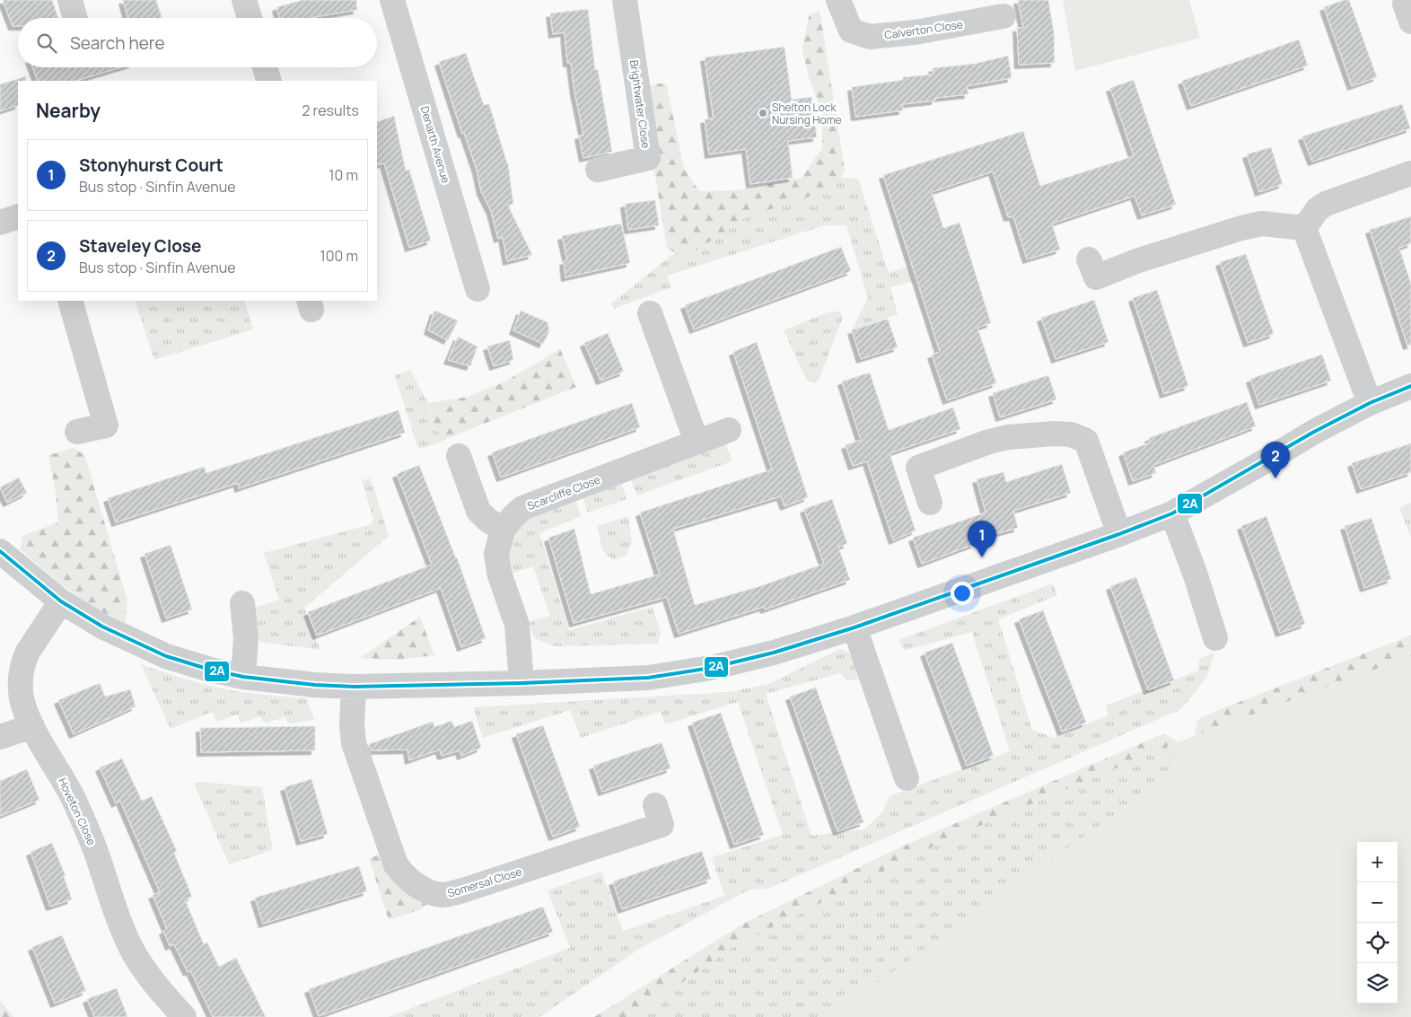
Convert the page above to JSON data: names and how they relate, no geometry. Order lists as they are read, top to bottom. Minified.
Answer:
{"streets":{"street":["Calverton Close","Brightwater Close","Denarth Avenue","Scarcliffe Close","Hoveton Close","Somersal Close"]},"places":["Shelton Lock Nursing Home"],"lines":["transit line 2A"],"page":{"search":"Search here","heading":["Nearby","2 results"],"list":[{"mark":"1","name":"Stonyhurst Court","note":"Bus stop · Sinfin Avenue","value":"10 m"},{"mark":"2","name":"Staveley Close","note":"Bus stop · Sinfin Avenue","value":"100 m"}],"pins":["2","1"],"map_buttons":["+","−"]}}
